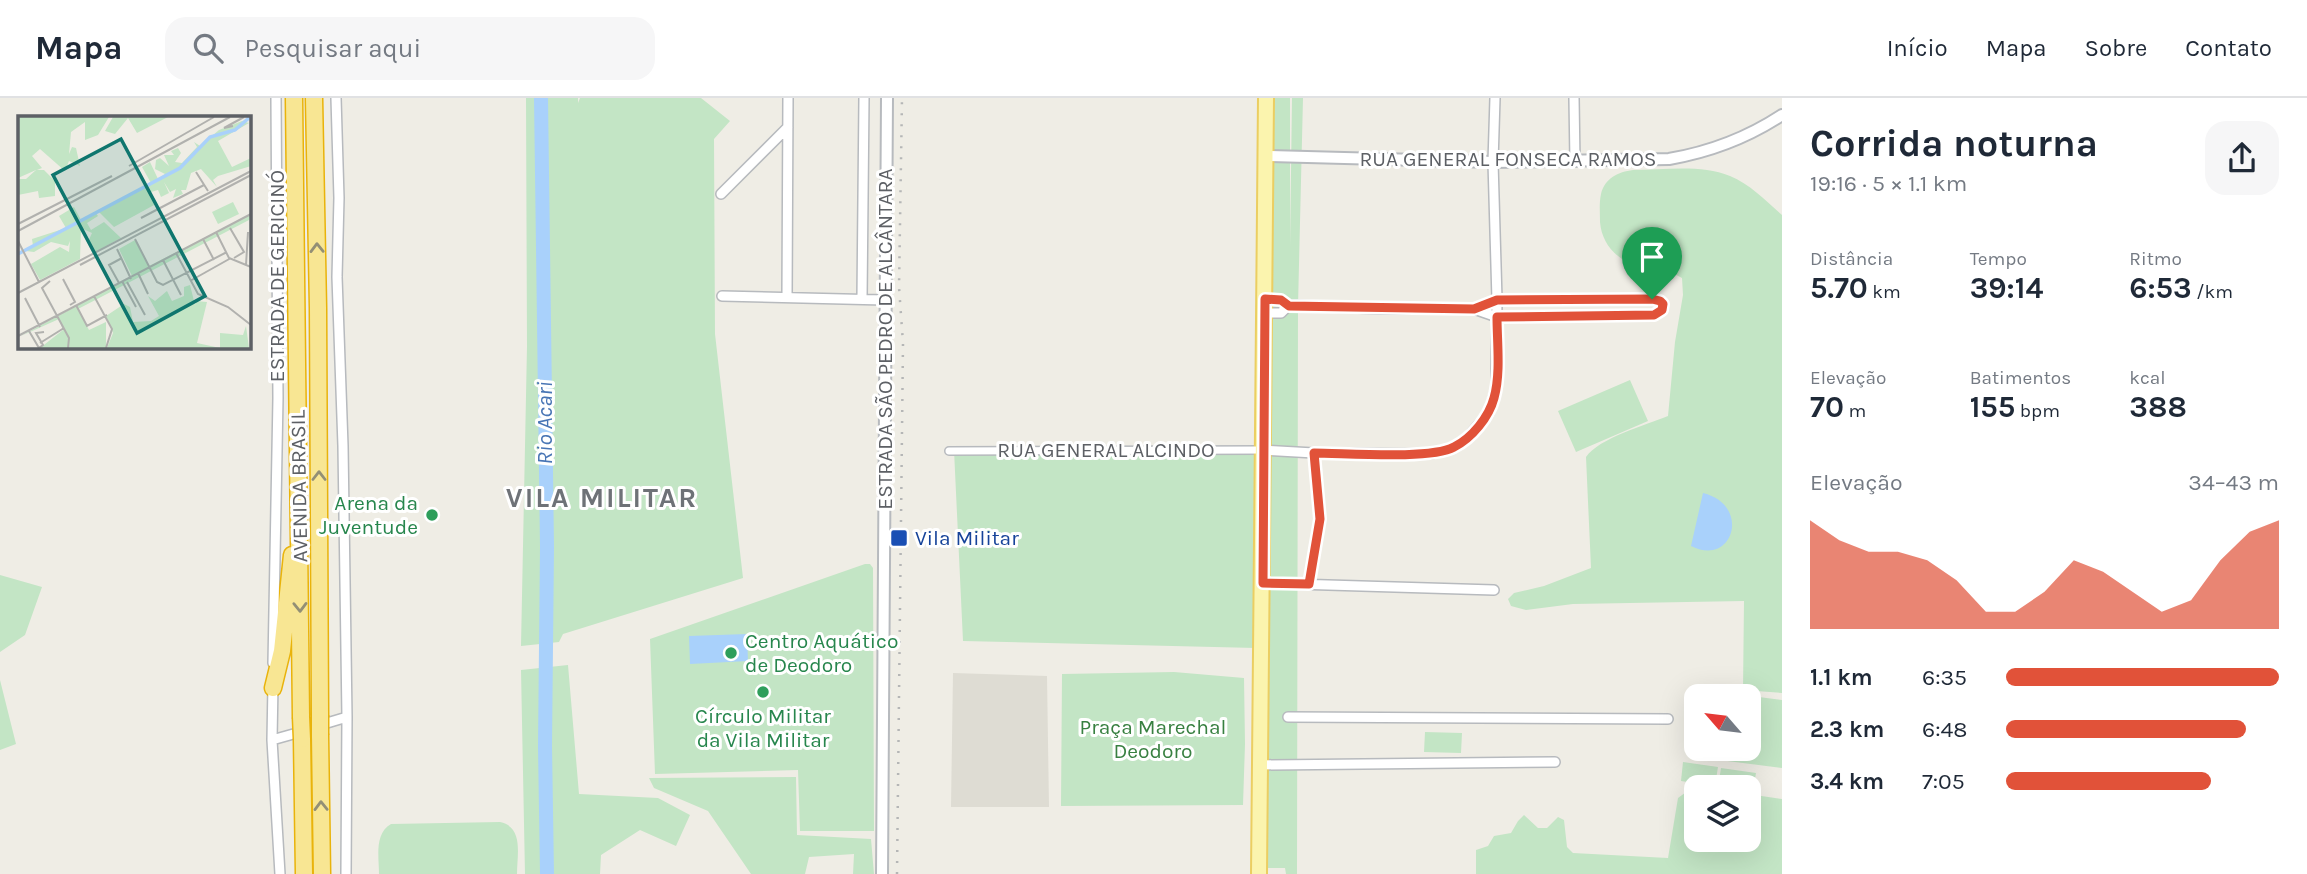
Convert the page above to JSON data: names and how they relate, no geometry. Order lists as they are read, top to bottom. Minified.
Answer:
{"streets":{"highway":["AVENIDA BRASIL"],"street":["RUA GENERAL FONSECA RAMOS","ESTRADA DE GERICINÓ","ESTRADA SÃO PEDRO DE ALCÂNTARA","RUA GENERAL ALCINDO"]},"districts":["VILA MILITAR"],"water":["Rio Acari"],"parks":["Praça Marechal Deodoro"],"places":{"other":["Arena da Juventude","Centro Aquático de Deodoro","Círculo Militar da Vila Militar"],"transit":["Vila Militar"]},"north":"top left","page":{"header":"Mapa","search":"Pesquisar aqui","nav":["Início","Mapa","Sobre","Contato"],"heading":["Corrida noturna","19:16 · 5 × 1.1 km"],"stats":[["Distância","5.70 km"],["Tempo","39:14"],["Ritmo","6:53 /km"],["Elevação","70 m"],["Batimentos","155 bpm"],["kcal","388"]],"chart":["Elevação","34–43 m"],"list":[{"name":"1.1 km","note":"6:35"},{"name":"2.3 km","note":"6:48"},{"name":"3.4 km","note":"7:05"}]}}
